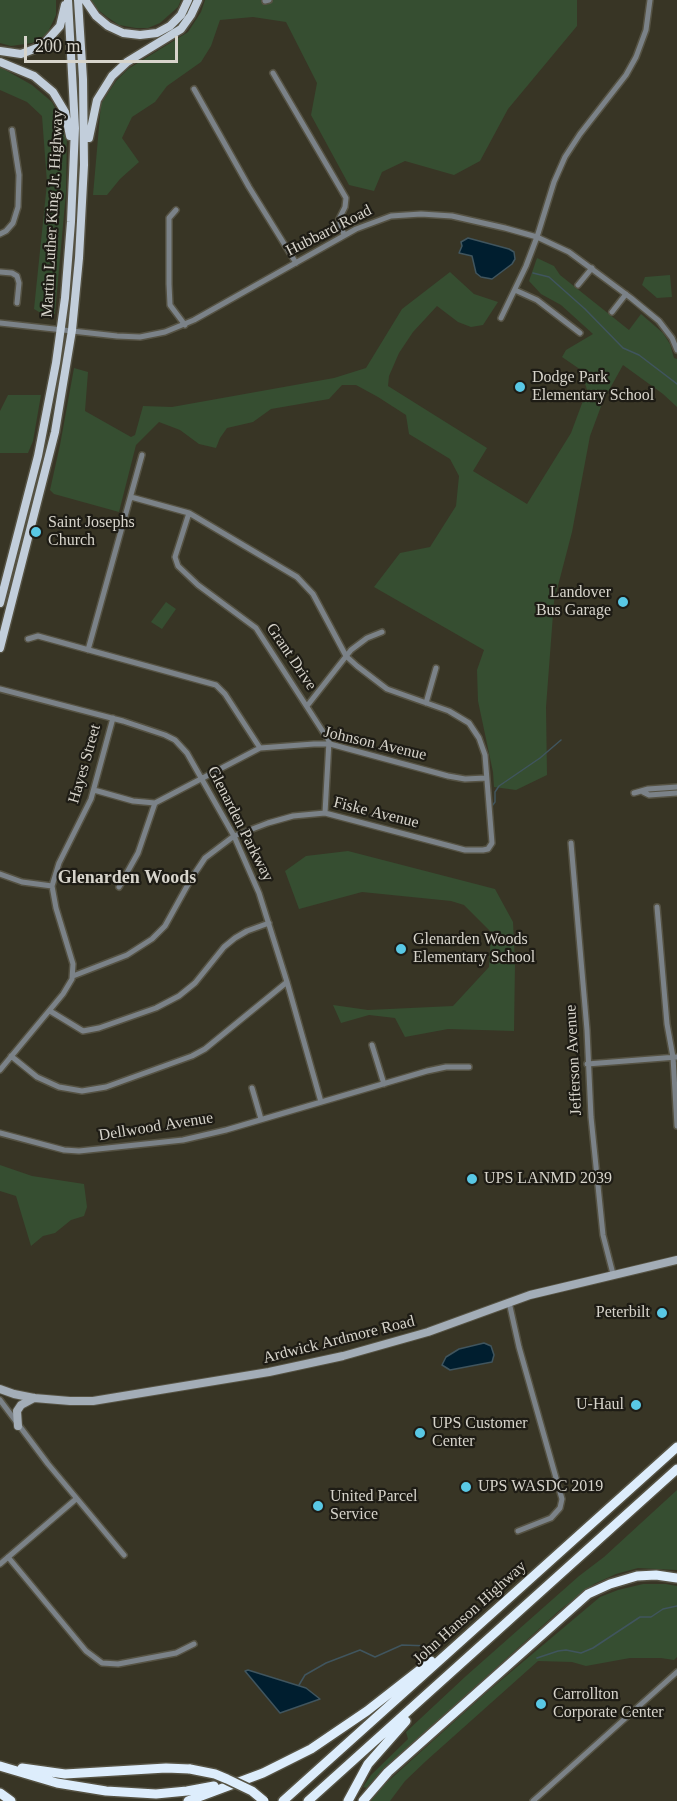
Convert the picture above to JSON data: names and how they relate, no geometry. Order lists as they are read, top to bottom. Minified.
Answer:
{"streets":{"highway":["John Hanson Highway"],"main road":["Martin Luther King Jr. Highway","Ardwick Ardmore Road"],"street":["Hubbard Road","Grant Drive","Johnson Avenue","Hayes Street","Fiske Avenue","Glenarden Parkway","Jefferson Avenue","Dellwood Avenue"]},"crossings":[["Martin Luther King Jr. Highway","Hubbard Road"],["Grant Drive","Johnson Avenue"],["Johnson Avenue","Fiske Avenue"],["Johnson Avenue","Glenarden Parkway"],["Hayes Street","Glenarden Parkway"],["Fiske Avenue","Glenarden Parkway"],["Glenarden Parkway","Dellwood Avenue"],["Jefferson Avenue","Ardwick Ardmore Road"]],"districts":["Glenarden Woods"],"places":["Dodge Park Elementary School","Saint Josephs Church","Landover Bus Garage","Glenarden Woods Elementary School","UPS LANMD 2039","Peterbilt","U-Haul","UPS Customer Center","UPS WASDC 2019","United Parcel Service","Carrollton Corporate Center"],"scale_bar":"200 m"}
